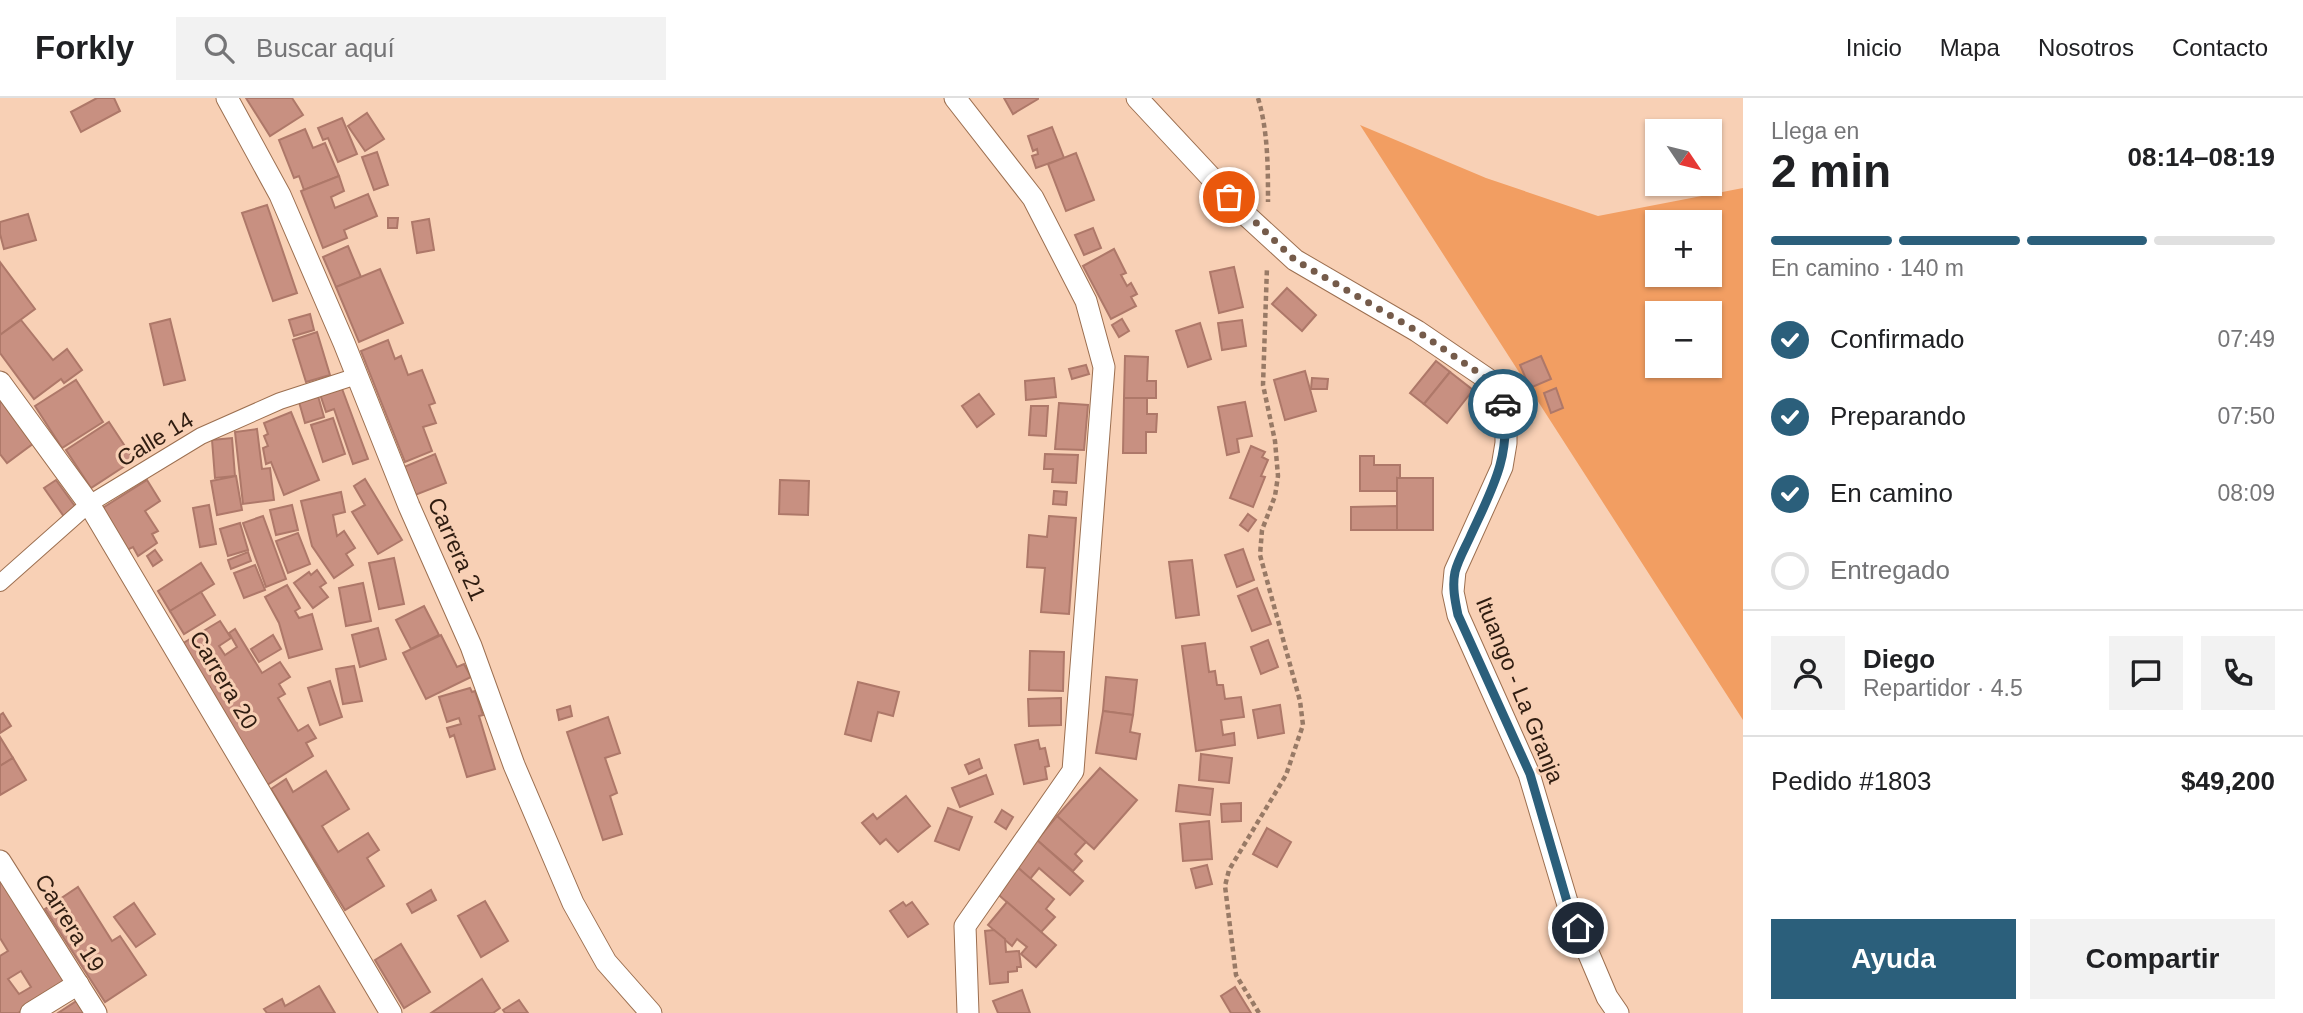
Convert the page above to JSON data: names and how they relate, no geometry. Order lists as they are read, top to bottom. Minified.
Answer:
{"streets":{"street":["Calle 14","Carrera 21","Carrera 20","Ituango - La Granja","Carrera 19"]},"crossings":[["Calle 14","Carrera 21"],["Calle 14","Carrera 20"]],"north":"bottom right","page":{"header":"Forkly","search":"Buscar aquí","nav":["Inicio","Mapa","Nosotros","Contacto"],"heading":["2 min","Llega en","08:14–08:19"],"panel":["Diego","Repartidor · 4.5","Pedido #1803","$49,200"],"map_buttons":["+","−"],"bar":"En camino · 140 m","list":[["Confirmado","07:49"],["Preparando","07:50"],["En camino","08:09"],"Entregado"],"buttons":["Ayuda","Compartir"]}}
